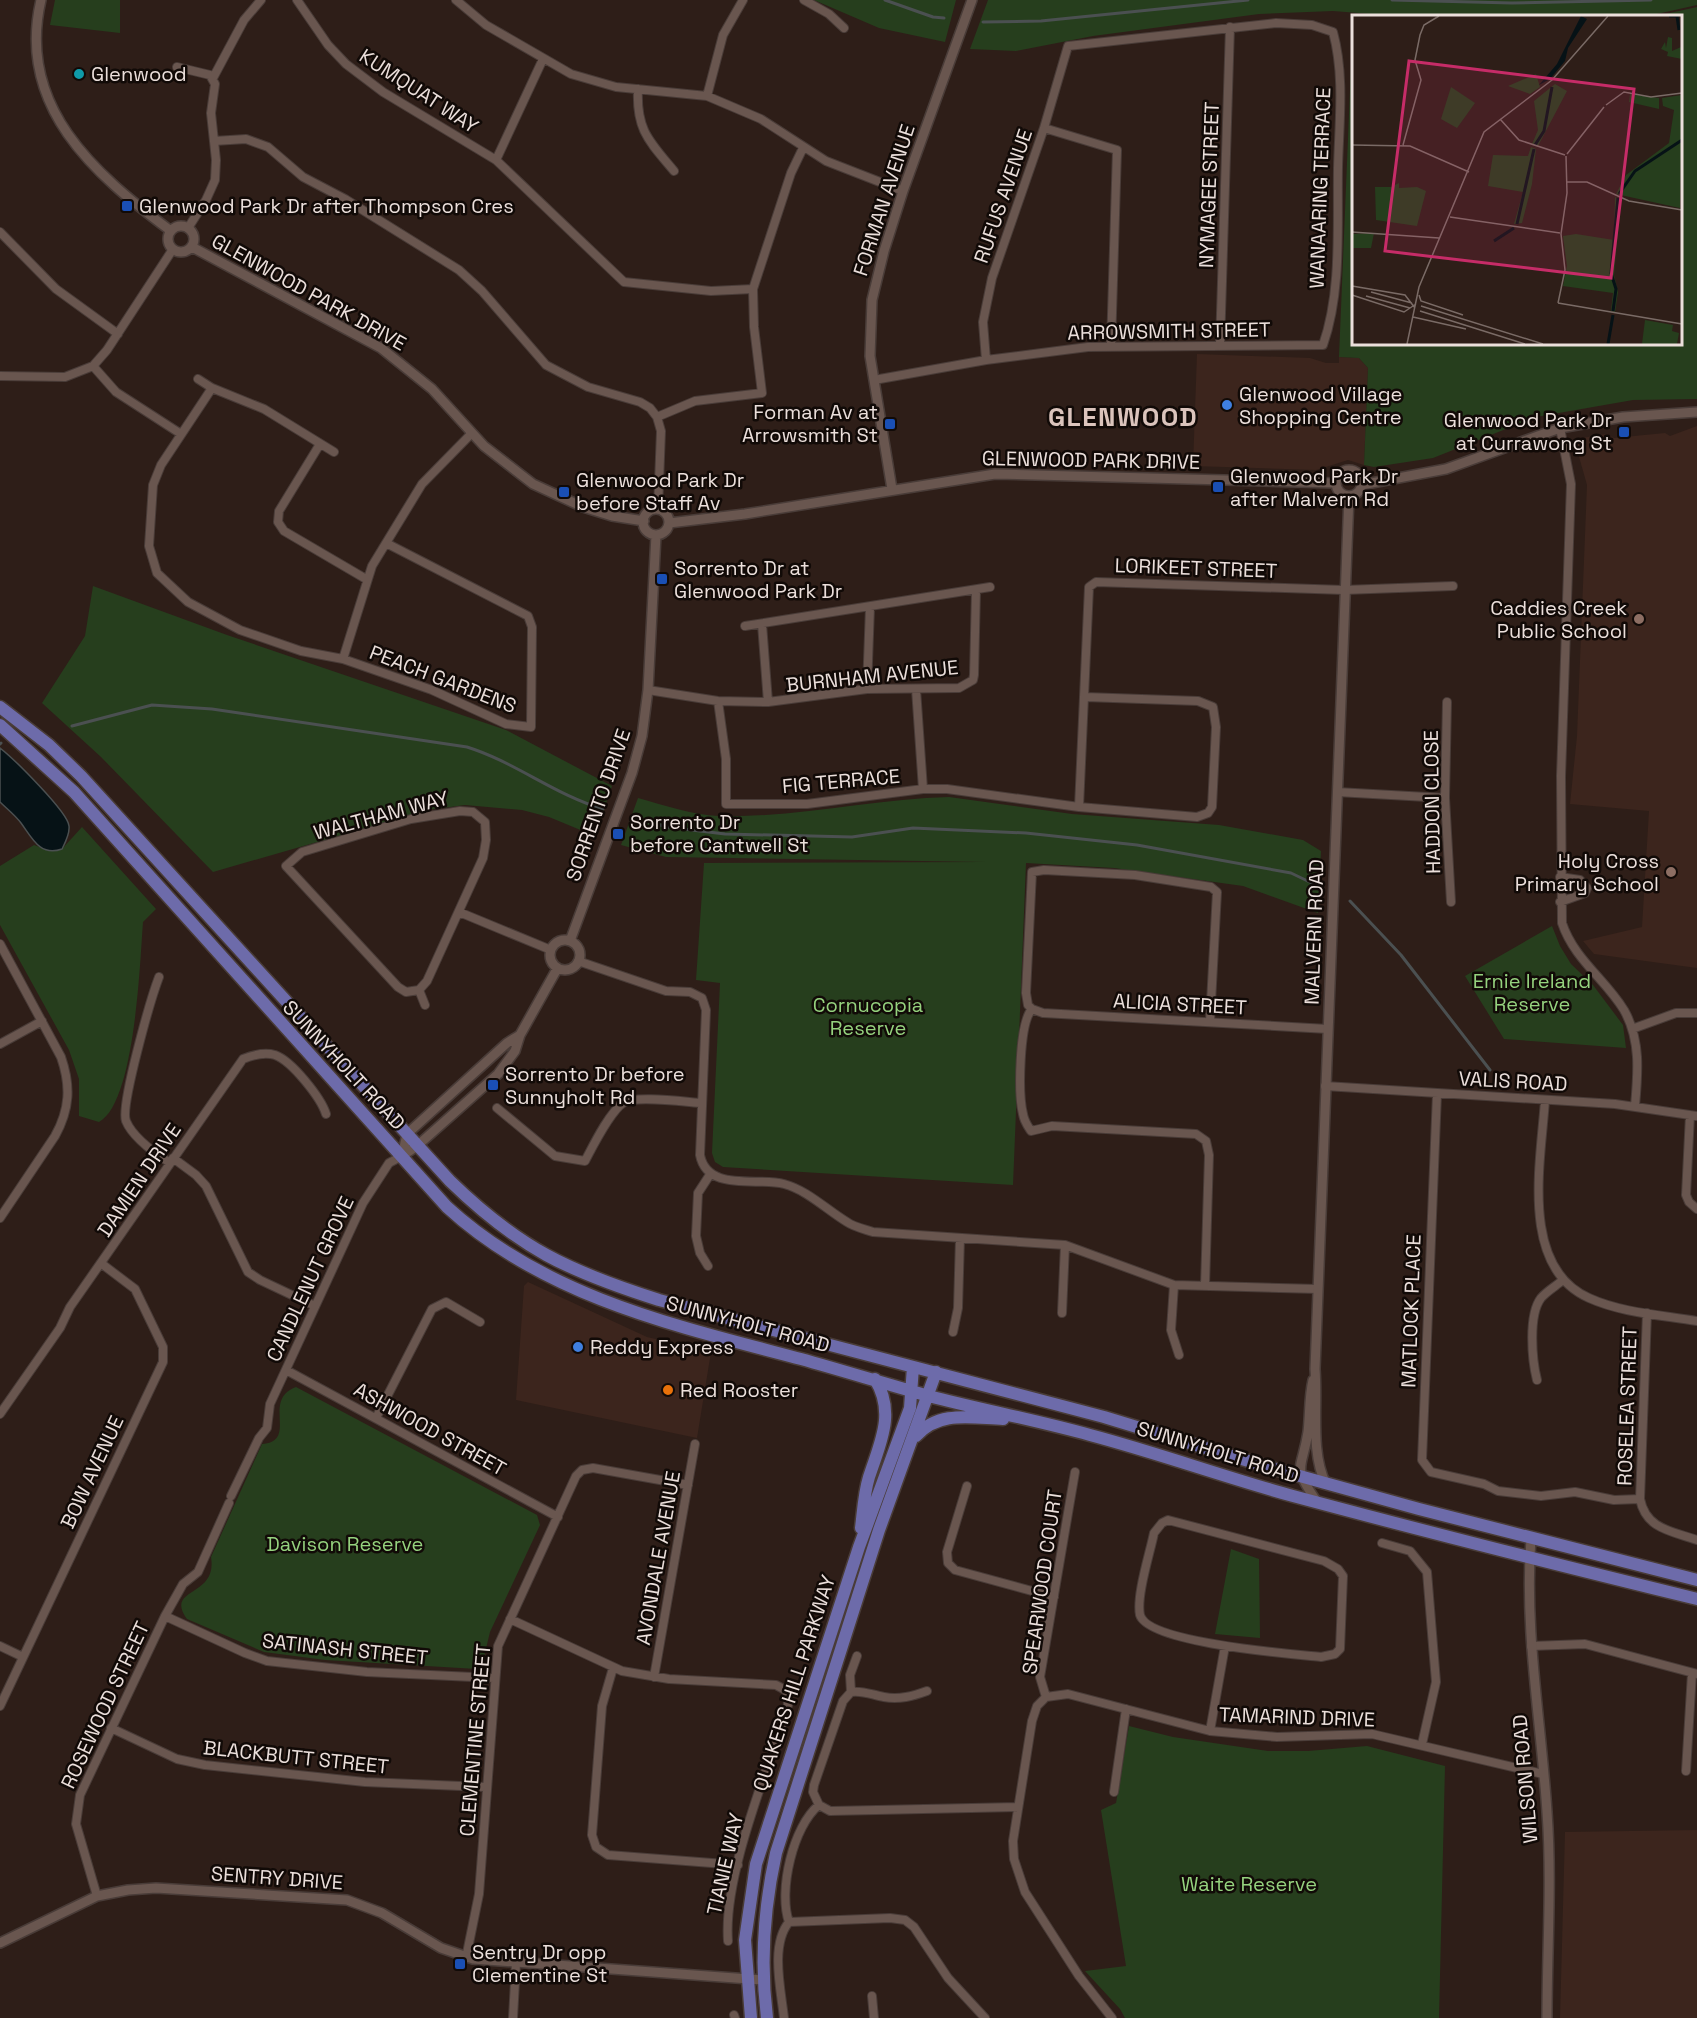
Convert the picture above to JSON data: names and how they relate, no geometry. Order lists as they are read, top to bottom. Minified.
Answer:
{"streets":{"main road":["SUNNYHOLT ROAD","QUAKERS HILL PARKWAY"],"street":["KUMQUAT WAY","NYMAGEE STREET","WANAARING TERRACE","RUFUS AVENUE","FORMAN AVENUE","GLENWOOD PARK DRIVE","ARROWSMITH STREET","LORIKEET STREET","BURNHAM AVENUE","PEACH GARDENS","FIG TERRACE","HADDON CLOSE","SORRENTO DRIVE","WALTHAM WAY","MALVERN ROAD","ALICIA STREET","VALIS ROAD","DAMIEN DRIVE","CANDLENUT GROVE","MATLOCK PLACE","ROSELEA STREET","ASHWOOD STREET","BOW AVENUE","AVONDALE AVENUE","SPEARWOOD COURT","SATINASH STREET","ROSEWOOD STREET","TAMARIND DRIVE","CLEMENTINE STREET","BLACKBUTT STREET","WILSON ROAD","TIANIE WAY","SENTRY DRIVE"]},"crossings":[["NYMAGEE STREET","WANAARING TERRACE"],["NYMAGEE STREET","RUFUS AVENUE"],["NYMAGEE STREET","ARROWSMITH STREET"],["WANAARING TERRACE","RUFUS AVENUE"],["WANAARING TERRACE","ARROWSMITH STREET"],["RUFUS AVENUE","ARROWSMITH STREET"],["FORMAN AVENUE","GLENWOOD PARK DRIVE"],["FORMAN AVENUE","ARROWSMITH STREET"],["GLENWOOD PARK DRIVE","SORRENTO DRIVE"],["GLENWOOD PARK DRIVE","MALVERN ROAD"],["LORIKEET STREET","FIG TERRACE"],["LORIKEET STREET","MALVERN ROAD"],["BURNHAM AVENUE","FIG TERRACE"],["BURNHAM AVENUE","SORRENTO DRIVE"],["MALVERN ROAD","ALICIA STREET"],["MALVERN ROAD","SUNNYHOLT ROAD"],["MALVERN ROAD","VALIS ROAD"],["SUNNYHOLT ROAD","CANDLENUT GROVE"],["SUNNYHOLT ROAD","QUAKERS HILL PARKWAY"],["SUNNYHOLT ROAD","WILSON ROAD"],["VALIS ROAD","MATLOCK PLACE"],["DAMIEN DRIVE","BOW AVENUE"],["CANDLENUT GROVE","ASHWOOD STREET"],["CANDLENUT GROVE","ROSEWOOD STREET"],["MATLOCK PLACE","ROSELEA STREET"],["ASHWOOD STREET","CLEMENTINE STREET"],["AVONDALE AVENUE","CLEMENTINE STREET"],["AVONDALE AVENUE","TIANIE WAY"],["SPEARWOOD COURT","TAMARIND DRIVE"],["SATINASH STREET","ROSEWOOD STREET"],["SATINASH STREET","CLEMENTINE STREET"],["QUAKERS HILL PARKWAY","SENTRY DRIVE"],["ROSEWOOD STREET","BLACKBUTT STREET"],["ROSEWOOD STREET","SENTRY DRIVE"],["TAMARIND DRIVE","WILSON ROAD"],["CLEMENTINE STREET","BLACKBUTT STREET"],["CLEMENTINE STREET","SENTRY DRIVE"]],"districts":["GLENWOOD"],"parks":["Ernie Ireland Reserve","Cornucopia Reserve","Davison Reserve","Waite Reserve"],"places":{"other":["Glenwood","Glenwood Village Shopping Centre","Caddies Creek Public School","Holy Cross Primary School","Reddy Express","Red Rooster"],"transit":["Glenwood Park Dr after Thompson Cres","Forman Av at Arrowsmith St","Glenwood Park Dr at Currawong St","Glenwood Park Dr after Malvern Rd","Glenwood Park Dr before Staff Av","Sorrento Dr at Glenwood Park Dr","Sorrento Dr before Cantwell St","Sorrento Dr before Sunnyholt Rd","Sentry Dr opp Clementine St"]}}
